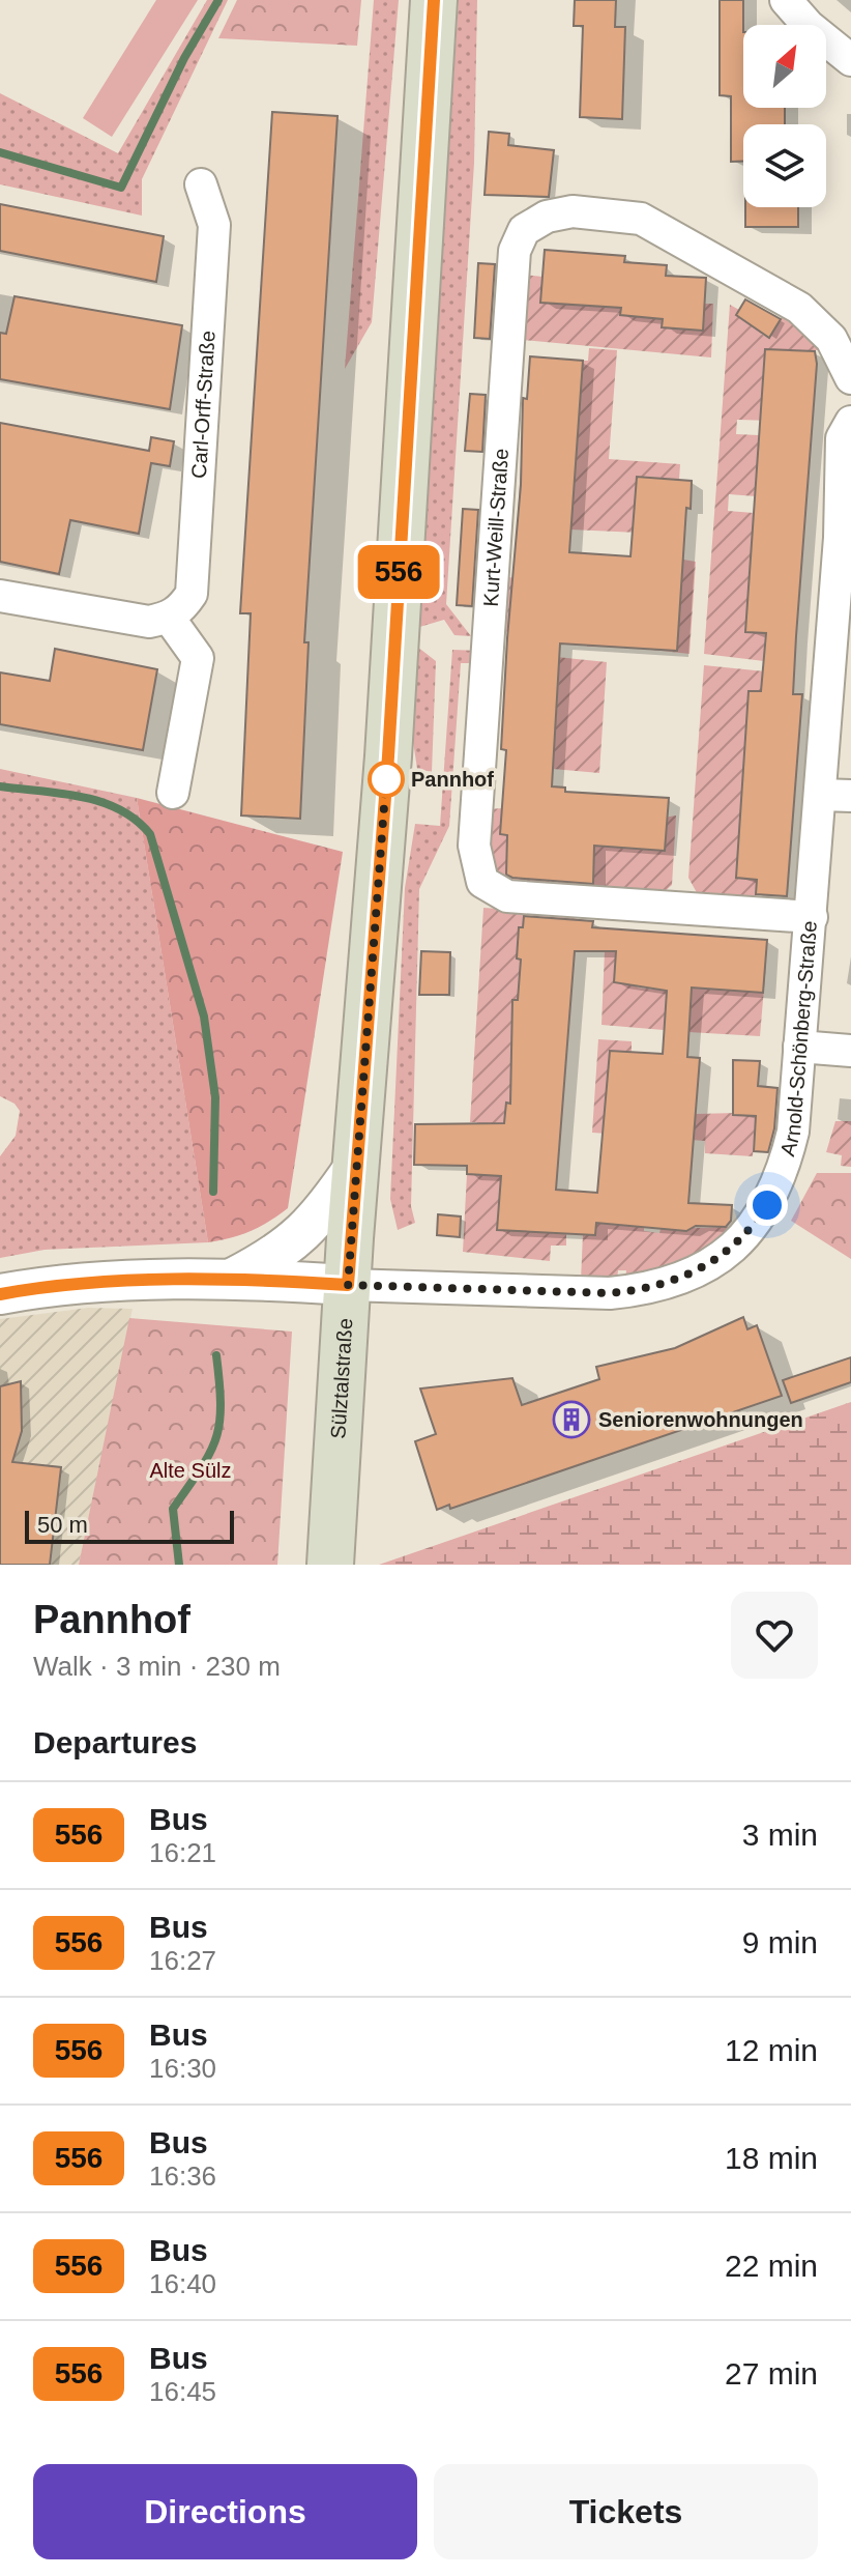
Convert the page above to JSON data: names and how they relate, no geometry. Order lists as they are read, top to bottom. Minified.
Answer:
{"streets":{"main road":["Sülztalstraße"],"street":["Carl-Orff-Straße","Kurt-Weill-Straße","Arnold-Schönberg-Straße"]},"crossings":[["Kurt-Weill-Straße","Arnold-Schönberg-Straße"],["Arnold-Schönberg-Straße","Sülztalstraße"]],"parks":["Alte Sülz"],"places":{"other":["Pannhof"],"building":["Seniorenwohnungen"]},"lines":["bus line 556"],"scale_bar":"50 m","north":"top right","page":{"on_map":"556","scale":"50 m","heading":[["Pannhof","Walk · 3 min · 230 m"],"Departures"],"list":[{"mark":"556","name":"Bus","note":"16:21","value":"3 min"},{"mark":"556","name":"Bus","note":"16:27","value":"9 min"},{"mark":"556","name":"Bus","note":"16:30","value":"12 min"},{"mark":"556","name":"Bus","note":"16:36","value":"18 min"},{"mark":"556","name":"Bus","note":"16:40","value":"22 min"},{"mark":"556","name":"Bus","note":"16:45","value":"27 min"}],"buttons":["Directions","Tickets"]}}
